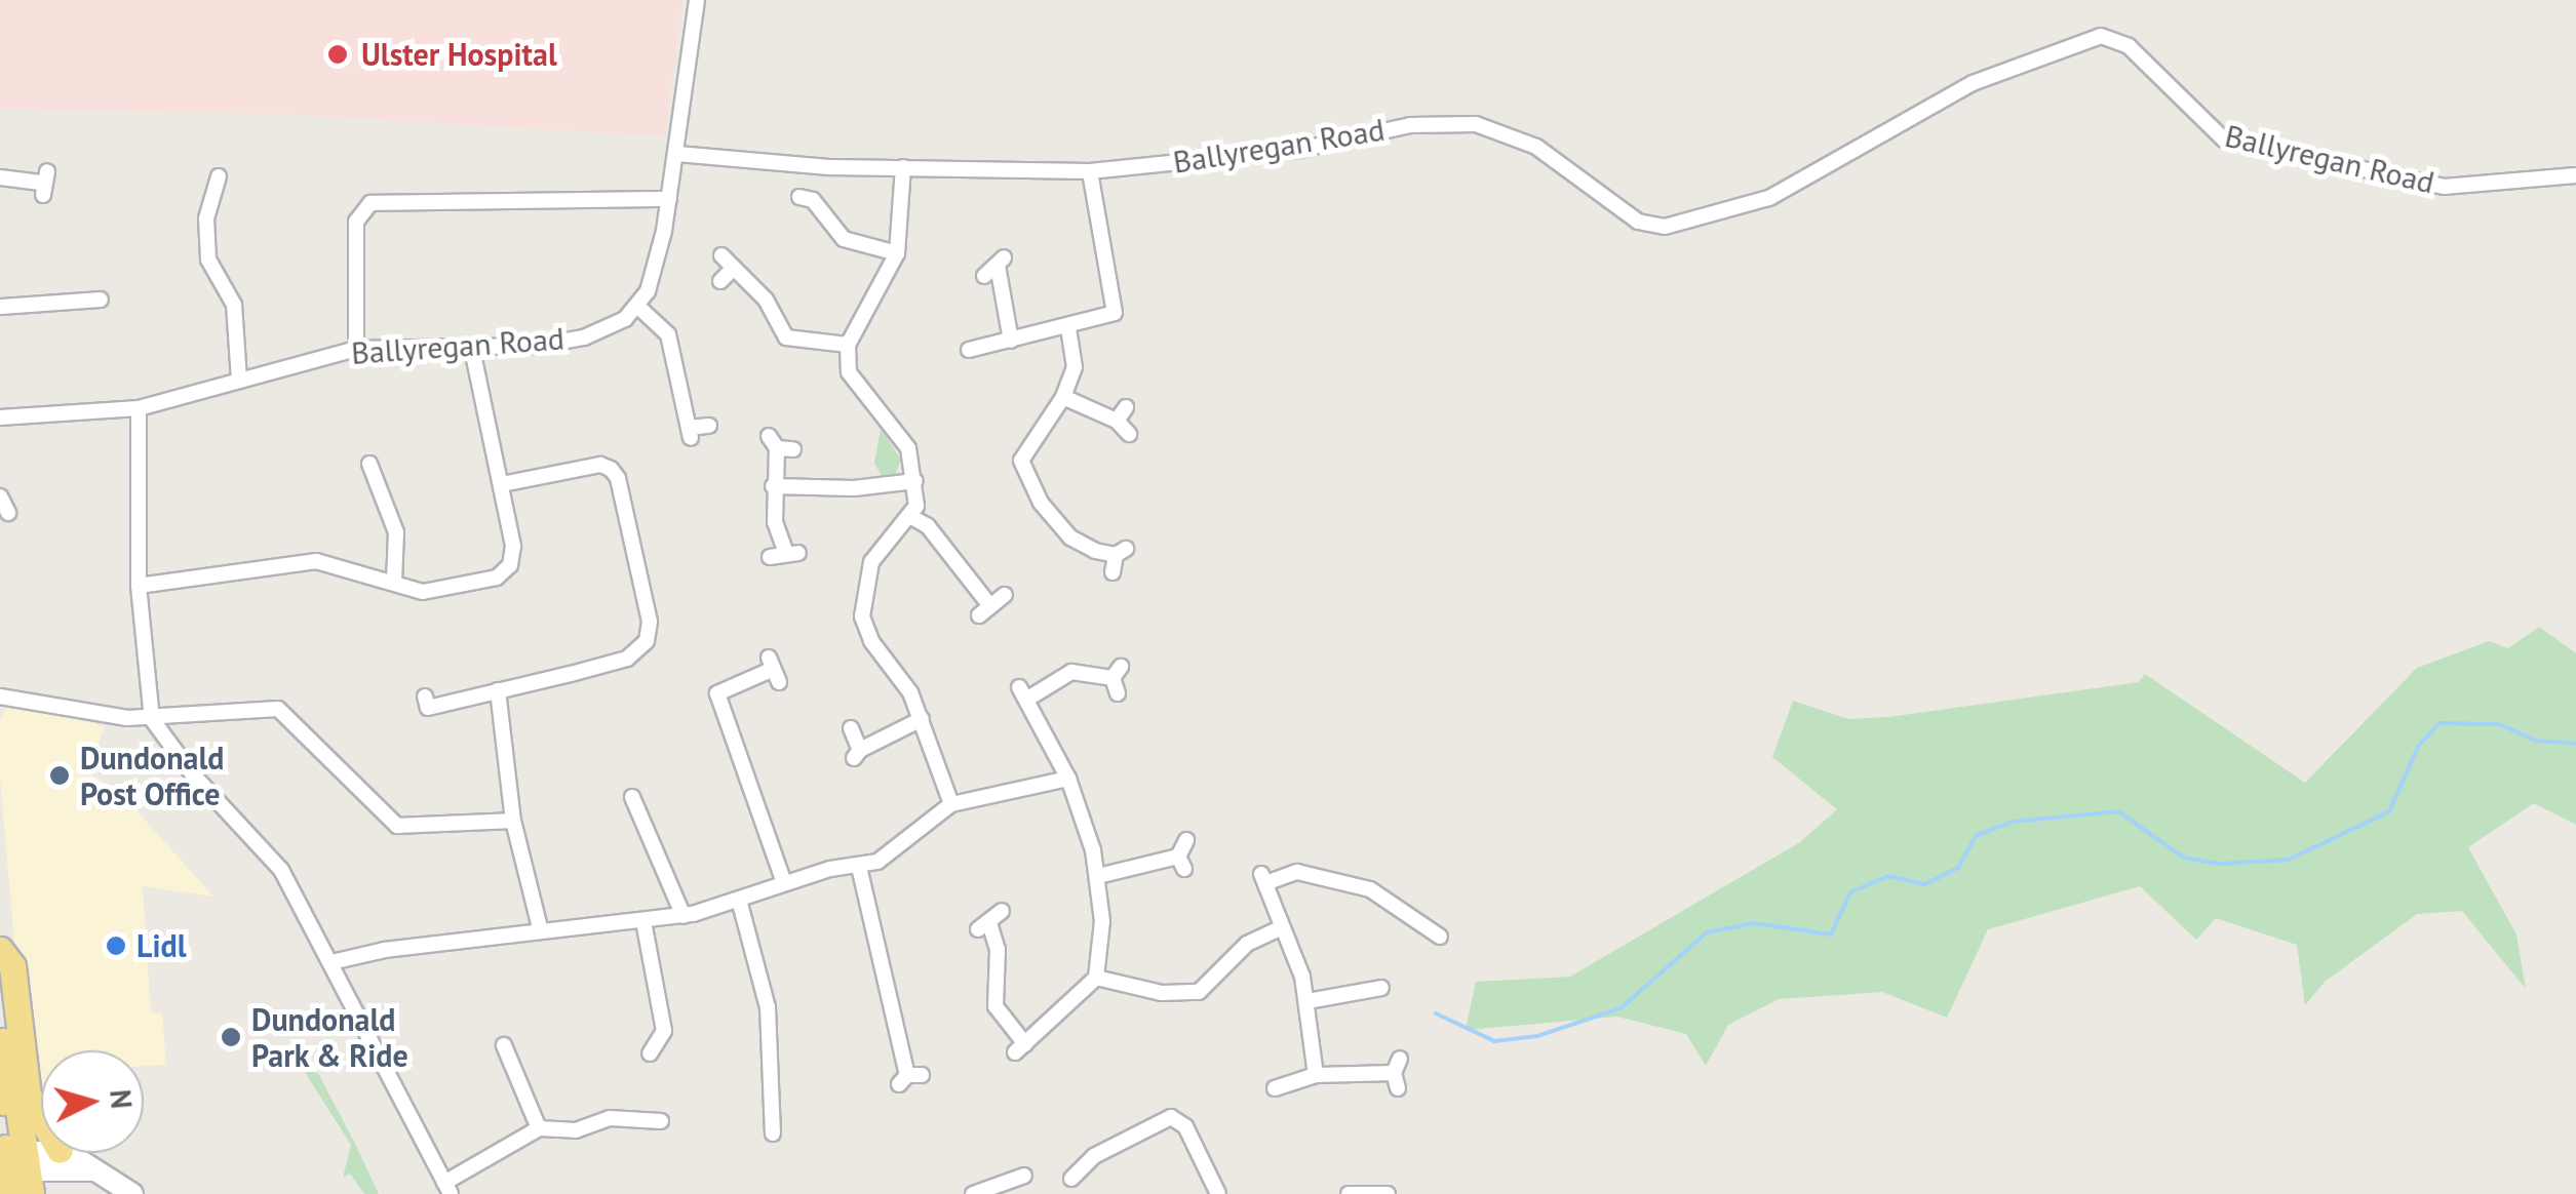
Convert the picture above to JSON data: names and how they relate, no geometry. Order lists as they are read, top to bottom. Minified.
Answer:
{"streets":{"street":["Ballyregan Road"]},"places":["Ulster Hospital","Dundonald Post Office","Lidl","Dundonald Park & Ride"],"north":"right"}
